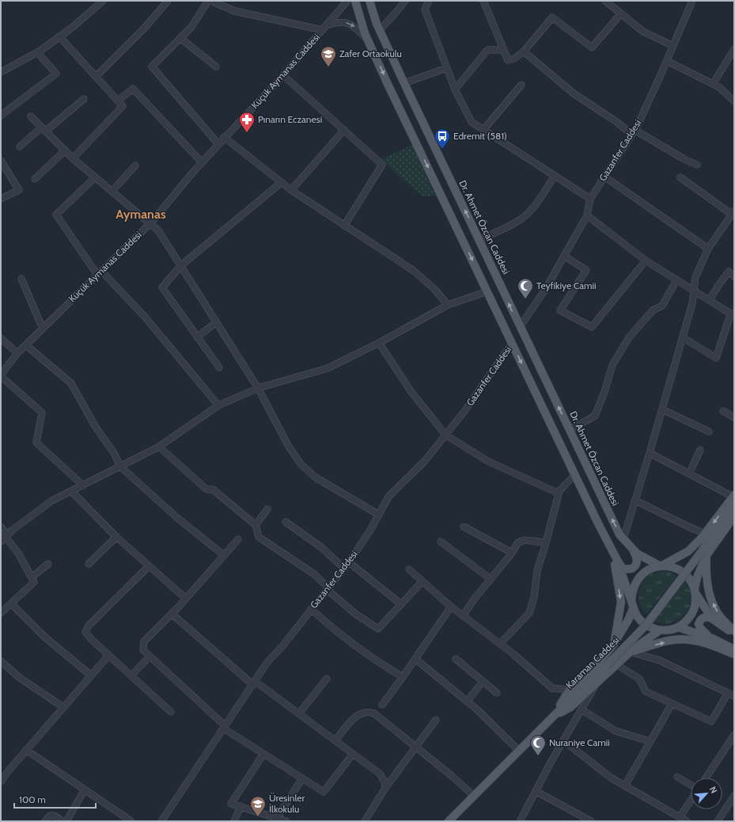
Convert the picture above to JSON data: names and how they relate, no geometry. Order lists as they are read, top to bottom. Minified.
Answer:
{"streets":{"main road":["Dr. Ahmet Özcan Caddesi","Karaman Caddesi"],"street":["Küçük Aymanas Caddesi","Gazanfer Caddesi"]},"crossings":[["Gazanfer Caddesi","Dr. Ahmet Özcan Caddesi"],["Dr. Ahmet Özcan Caddesi","Karaman Caddesi"]],"districts":["Aymanas"],"places":{"school or university":["Zafer Ortaokulu","Üresinler İlkokulu"],"pharmacy":["Pınarın Eczanesi"],"bus stop":["Edremit (581)"],"mosque":["Teyfikiye Camii","Nuraniye Camii"]},"scale_bar":"100 m","north":"top right"}
